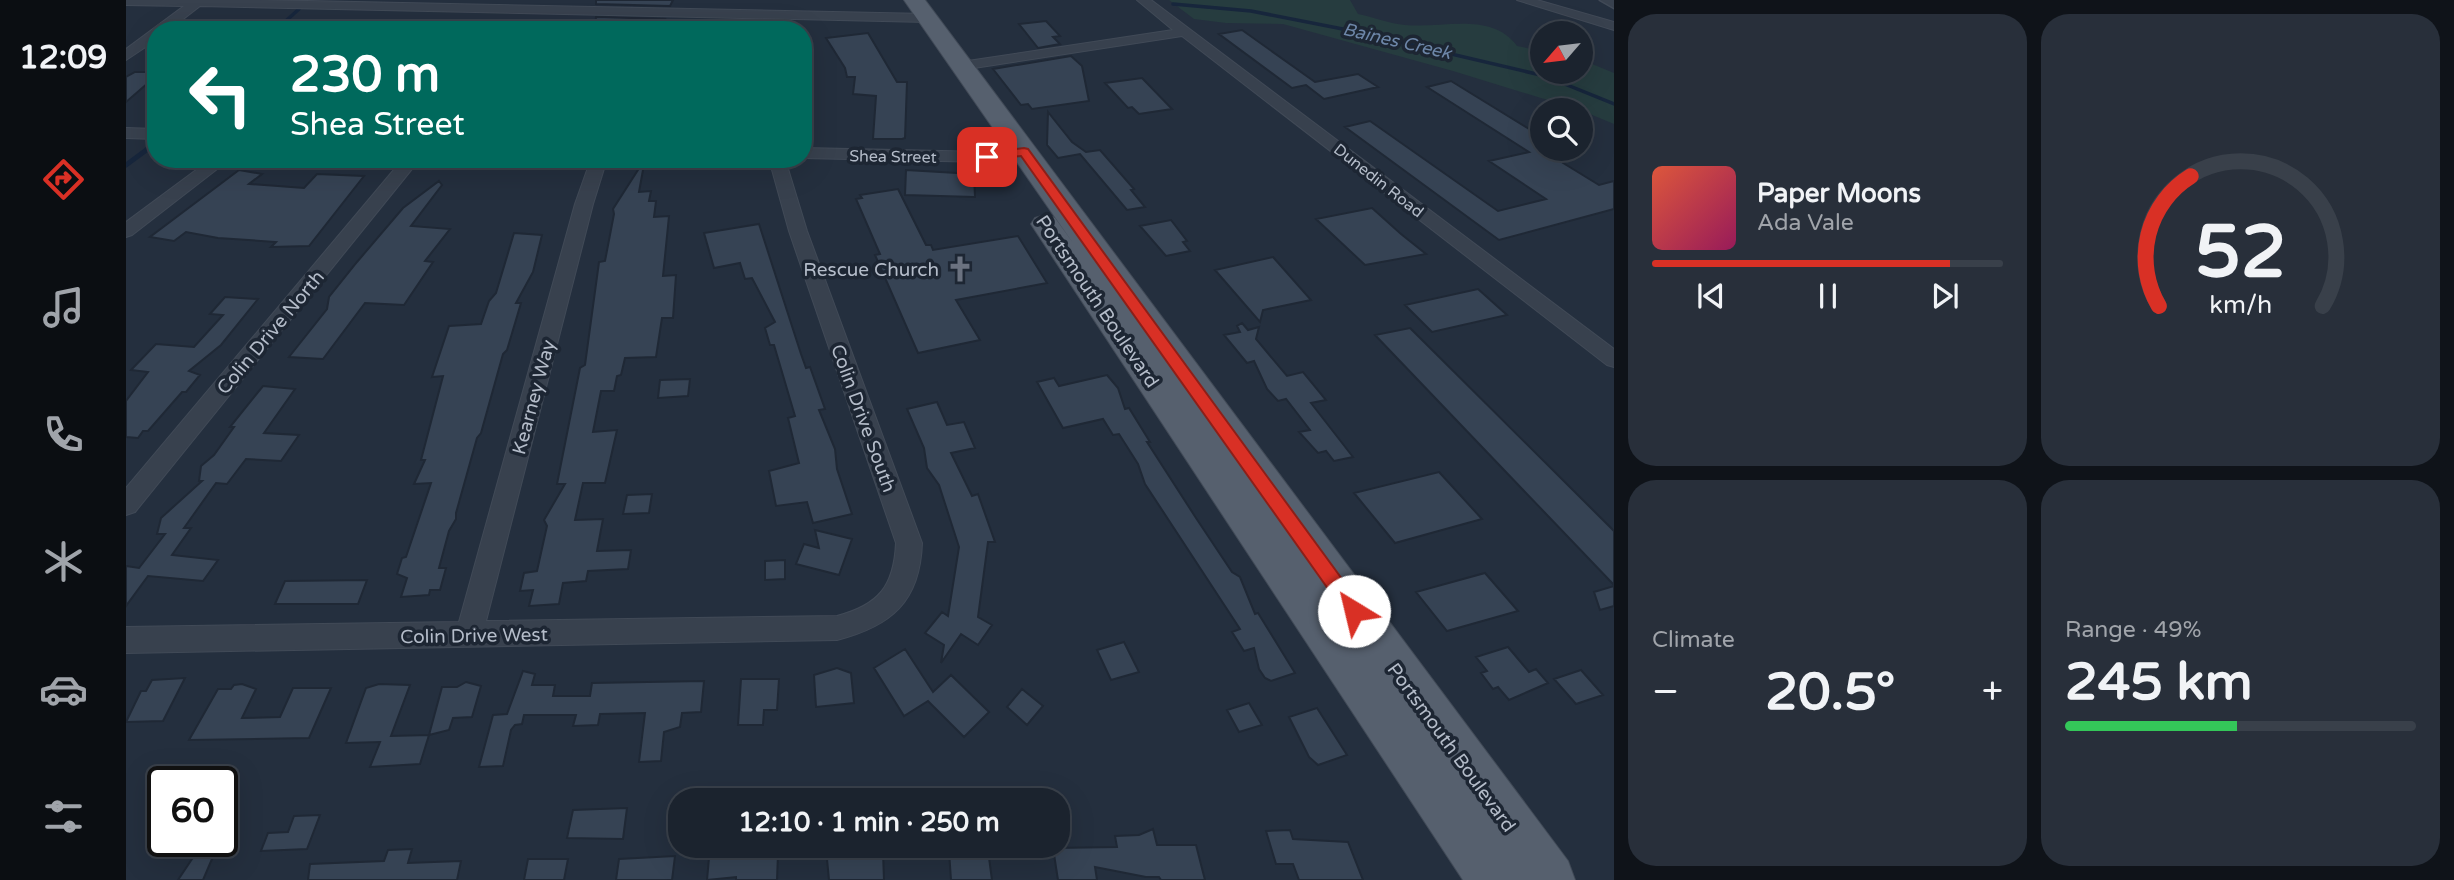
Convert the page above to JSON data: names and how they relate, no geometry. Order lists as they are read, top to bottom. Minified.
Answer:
{"streets":{"main road":["Portsmouth Boulevard"],"street":["Shea Street","Dunedin Road","Colin Drive North","Kearney Way","Colin Drive South","Colin Drive West"]},"crossings":[["Shea Street","Portsmouth Boulevard"],["Kearney Way","Colin Drive West"],["Colin Drive South","Colin Drive West"]],"water":["Baines Creek"],"places":{"church":["Rescue Church"]},"north":"bottom left","page":{"tabs":"12:09","turn":["230 m","Shea Street"],"song":["Paper Moons","Ada Vale"],"tile":["Climate",["Range · 49%","245 km"]],"heat":["−","20.5°","+"],"limit":"60","trip":"12:10 · 1 min · 250 m","gauge":["52","km/h"]}}
